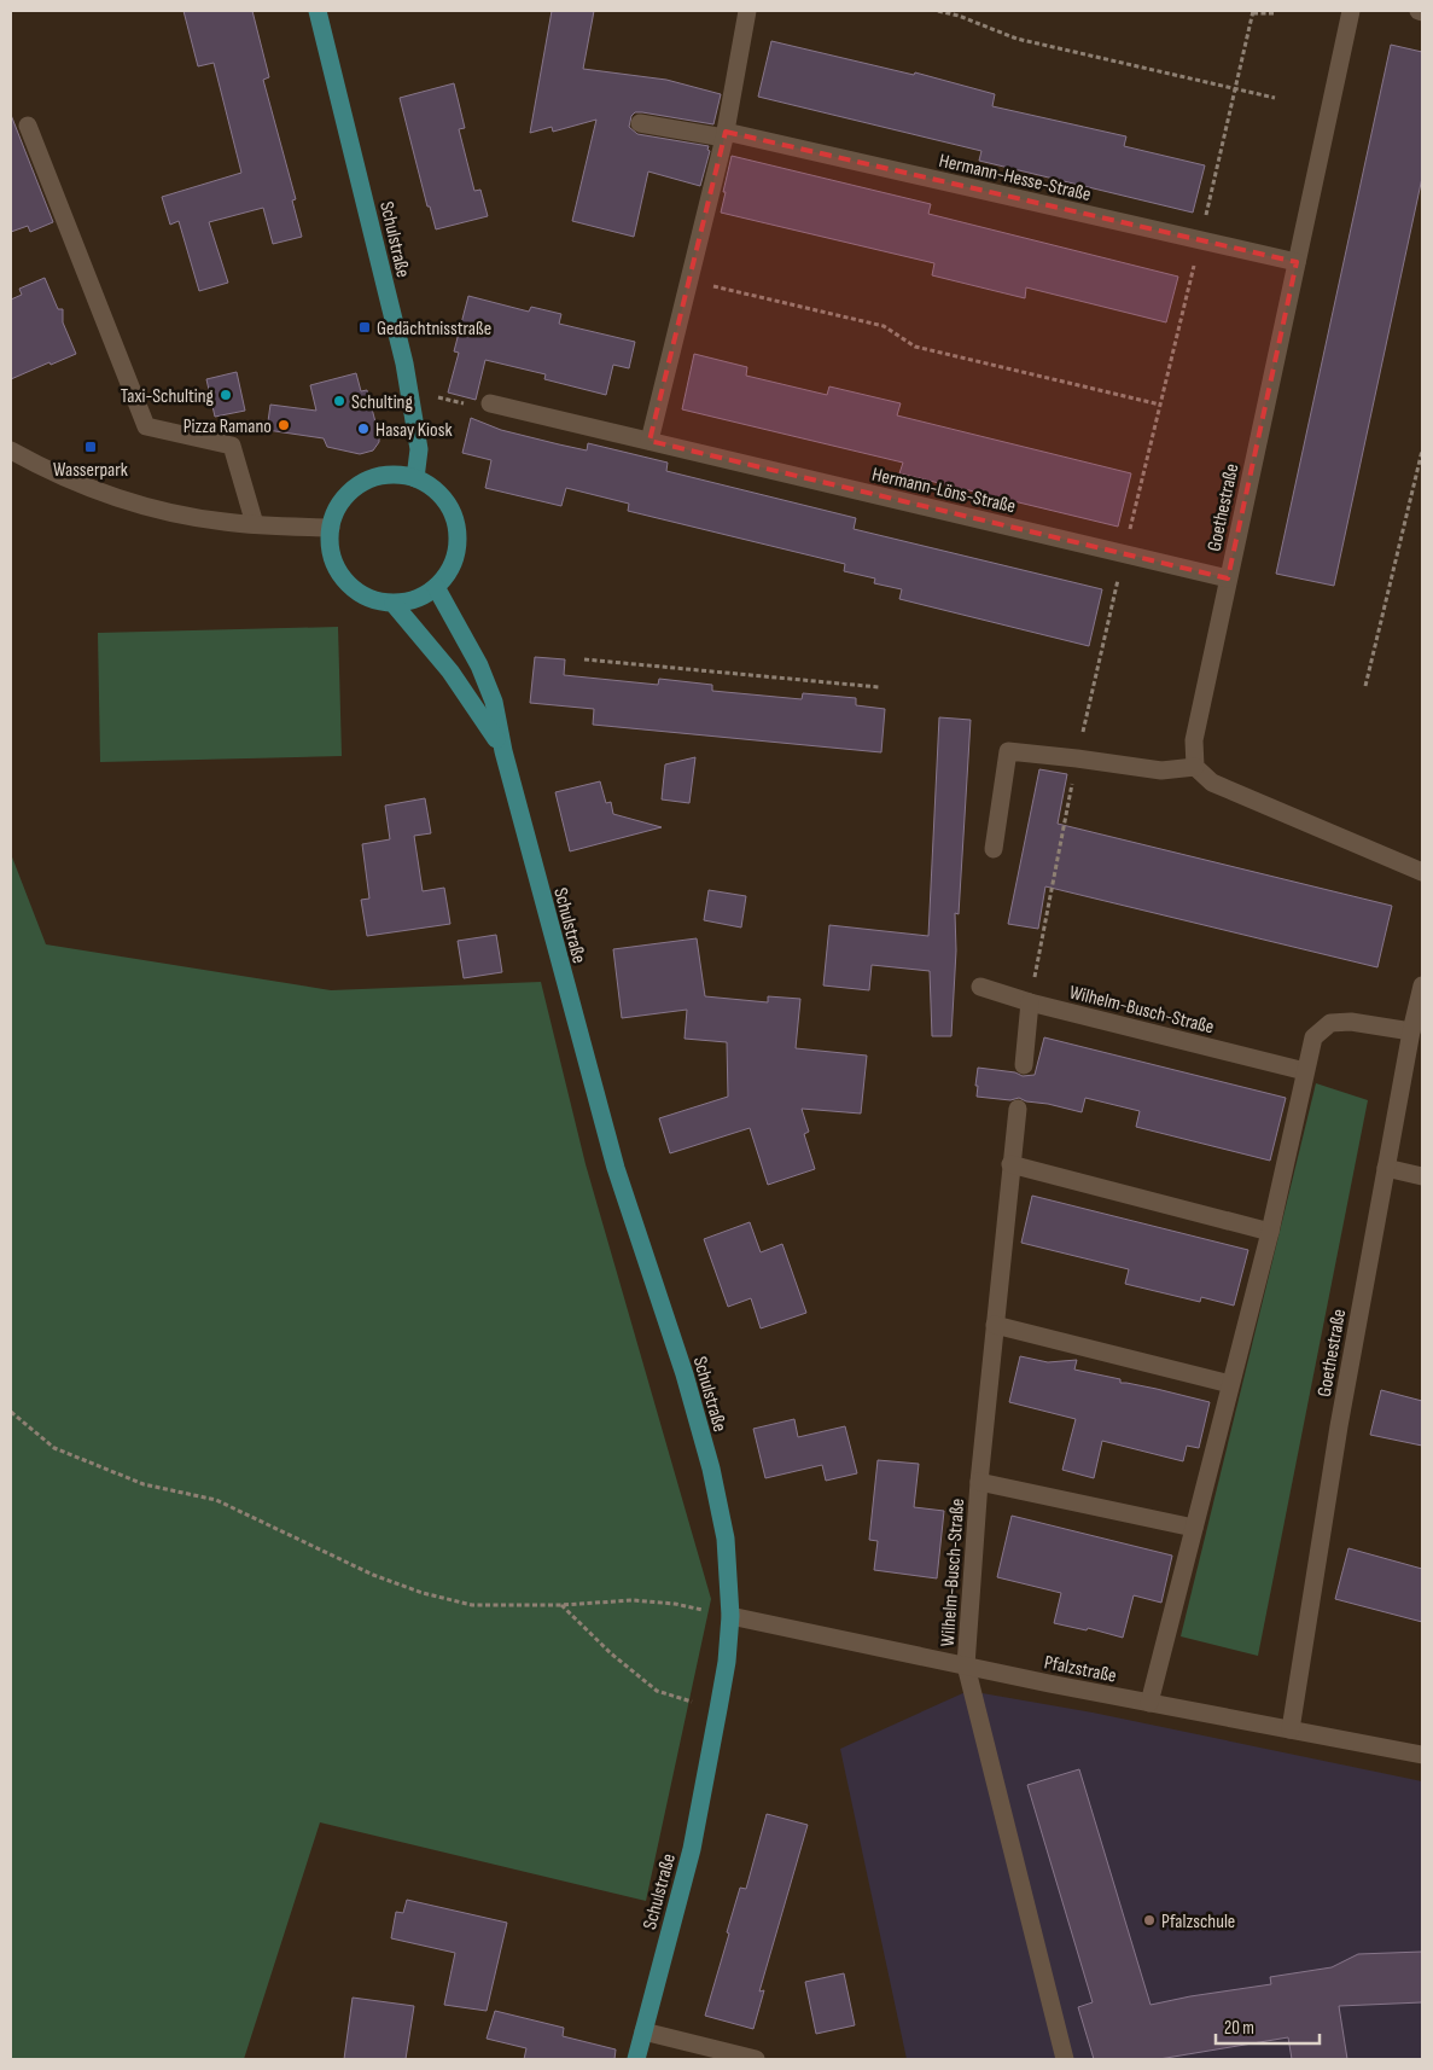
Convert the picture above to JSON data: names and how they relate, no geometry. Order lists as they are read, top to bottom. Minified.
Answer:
{"streets":{"main road":["Schulstraße"],"street":["Hermann-Hesse-Straße","Hermann-Löns-Straße","Goethestraße","Wilhelm-Busch-Straße","Pfalzstraße"]},"crossings":[["Hermann-Hesse-Straße","Goethestraße"],["Schulstraße","Pfalzstraße"],["Hermann-Löns-Straße","Goethestraße"],["Goethestraße","Pfalzstraße"],["Wilhelm-Busch-Straße","Pfalzstraße"]],"places":{"transit":["Gedächtnisstraße","Wasserpark"],"other":["Taxi-Schulting","Schulting","Pizza Ramano","Hasay Kiosk","Pfalzschule"]},"scale_bar":"20 m"}
